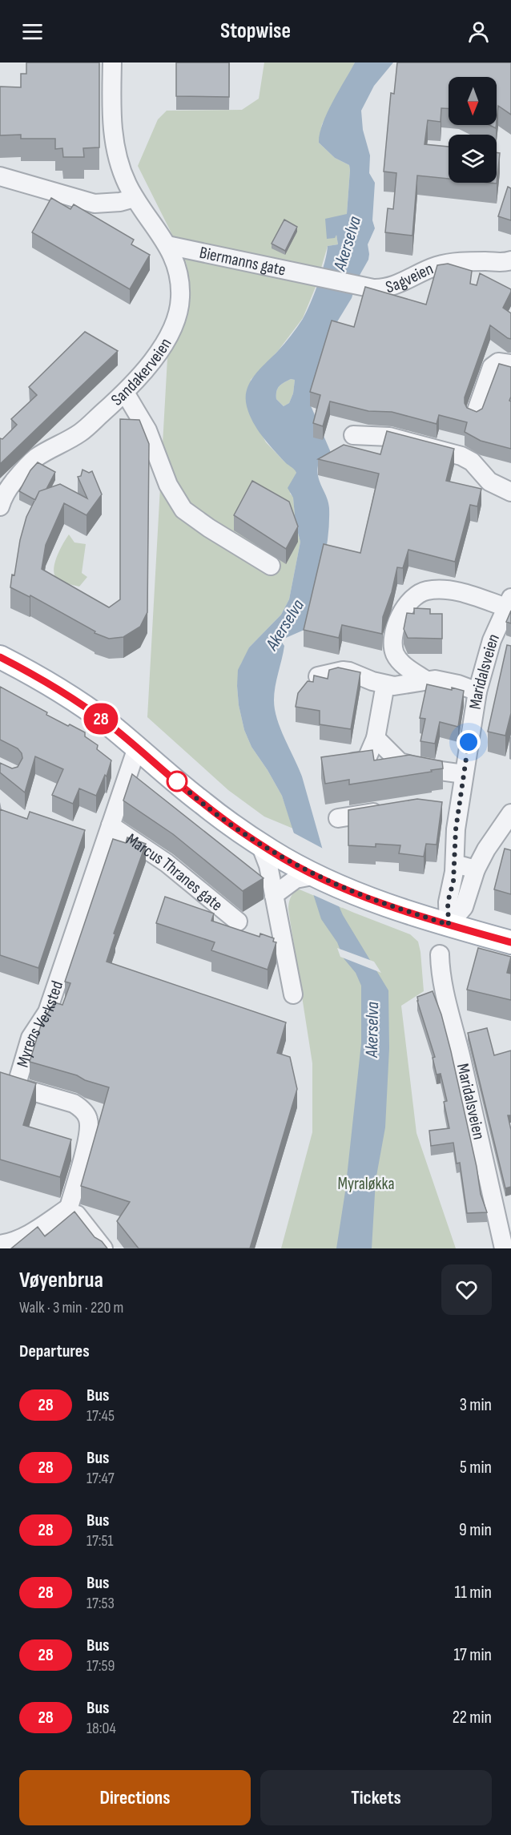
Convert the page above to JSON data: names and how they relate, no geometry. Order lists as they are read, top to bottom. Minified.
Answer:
{"streets":{"street":["Biermanns gate","Sagveien","Sandakerveien","Maridalsveien","Marcus Thranes gate","Myrens Verksted"]},"crossings":[["Biermanns gate","Sagveien"],["Biermanns gate","Sandakerveien"],["Marcus Thranes gate","Myrens Verksted"]],"water":["Akerselva"],"parks":["Myraløkka"],"lines":["bus line 28"],"north":"bottom","page":{"header":"Stopwise","on_map":"28","heading":[["Vøyenbrua","Walk · 3 min · 220 m"],"Departures"],"list":[{"mark":"28","name":"Bus","note":"17:45","value":"3 min"},{"mark":"28","name":"Bus","note":"17:47","value":"5 min"},{"mark":"28","name":"Bus","note":"17:51","value":"9 min"},{"mark":"28","name":"Bus","note":"17:53","value":"11 min"},{"mark":"28","name":"Bus","note":"17:59","value":"17 min"},{"mark":"28","name":"Bus","note":"18:04","value":"22 min"}],"buttons":["Directions","Tickets"]}}
